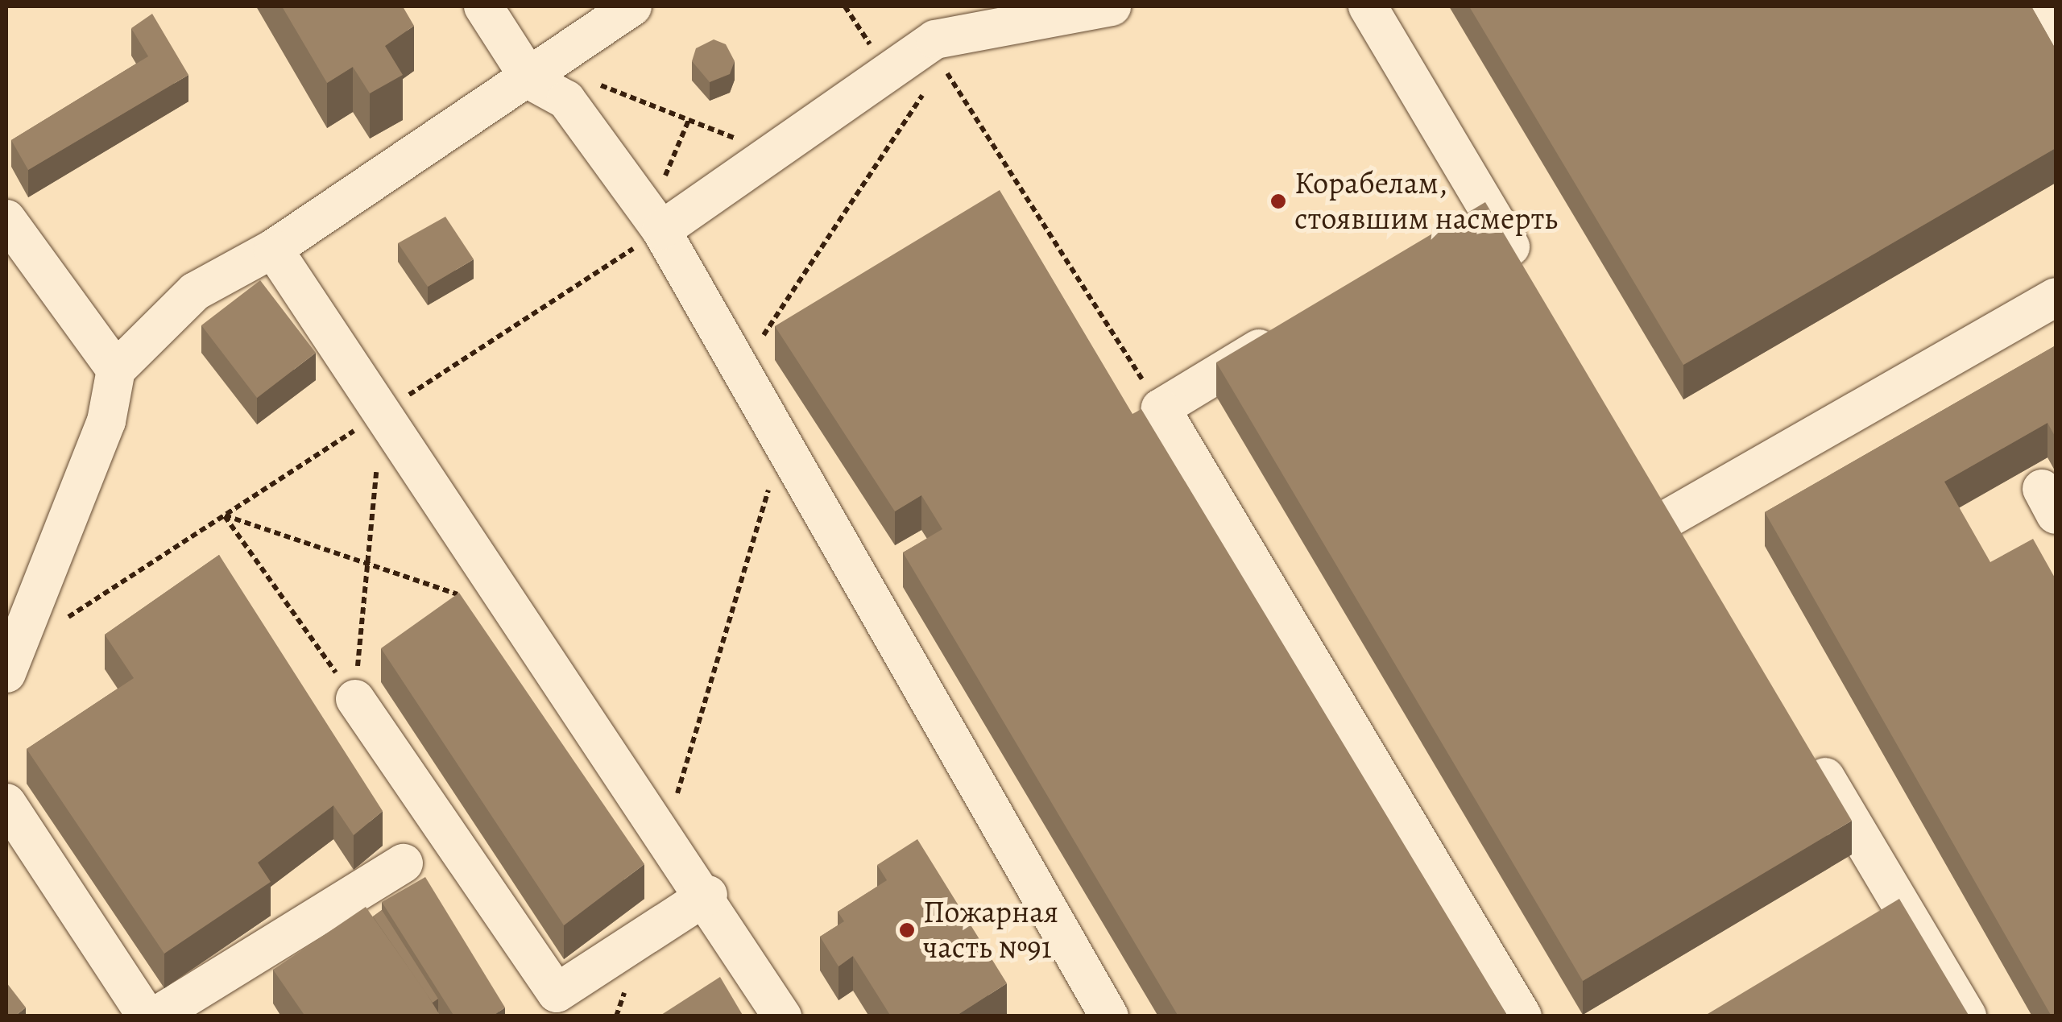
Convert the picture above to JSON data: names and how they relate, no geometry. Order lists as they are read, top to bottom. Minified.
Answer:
{"places":["Корабелам, стоявшим насмерть","Пожарная часть №91"]}
